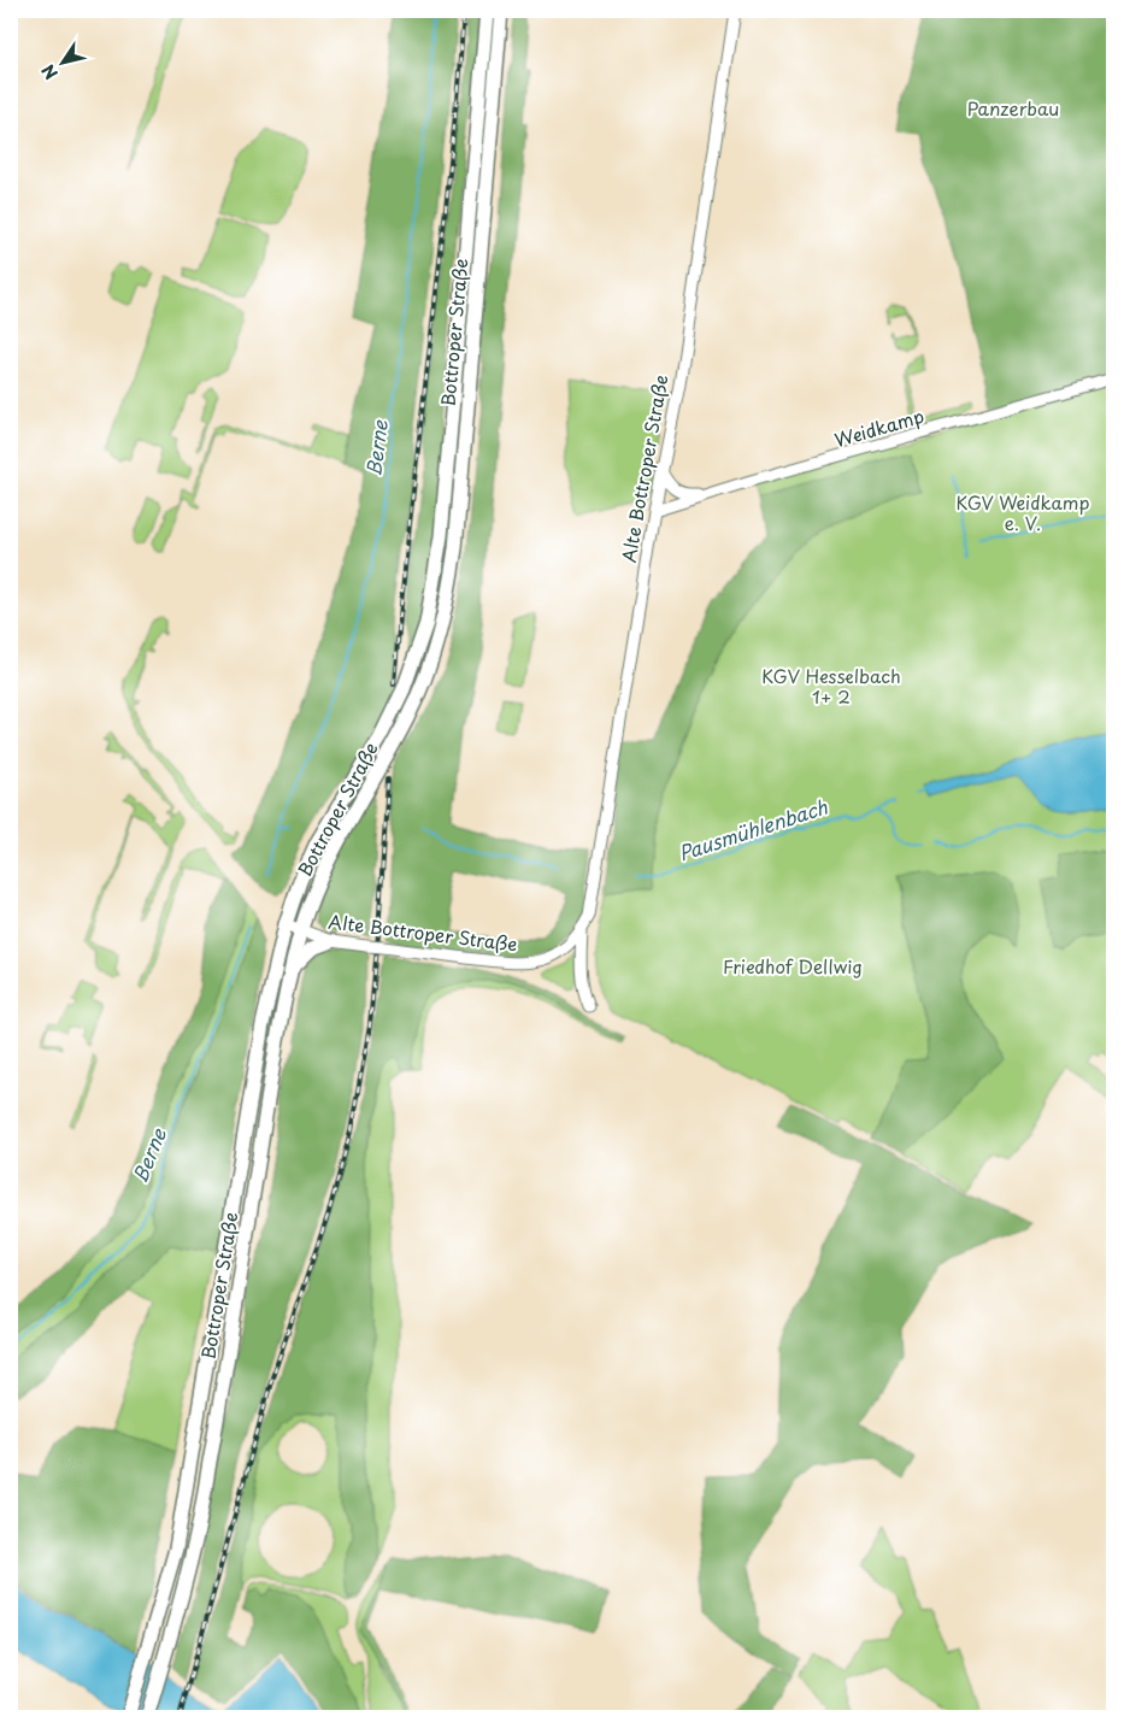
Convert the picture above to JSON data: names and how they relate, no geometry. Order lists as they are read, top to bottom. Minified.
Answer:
{"streets":{"main road":["Bottroper Straße"],"street":["Weidkamp","Alte Bottroper Straße"]},"crossings":[["Bottroper Straße","Alte Bottroper Straße"],["Weidkamp","Alte Bottroper Straße"]],"water":["Berne","Pausmühlenbach"],"parks":["Panzerbau","KGV Weidkamp e. V.","KGV Hesselbach 1+ 2","Friedhof Dellwig"],"north":"bottom left"}
